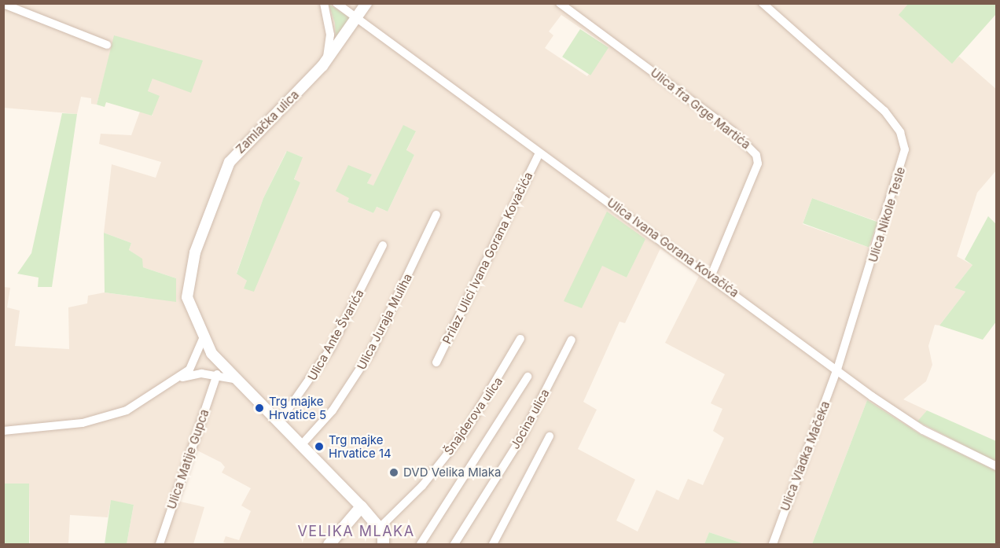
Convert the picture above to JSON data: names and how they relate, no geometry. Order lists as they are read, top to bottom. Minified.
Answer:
{"streets":{"street":["Ulica fra Grge Martića","Zamlačka ulica","Ulica Nikole Tesle","Ulica Ivana Gorana Kovačića","Prilaz Ulici Ivana Gorana Kovačića","Ulica Juraja Muliha","Ulica Ante Švarića","Šnajderova ulica","Jocina ulica","Ulica Vladka Mačeka","Ulica Matije Gupca"]},"crossings":[["Ulica fra Grge Martića","Ulica Ivana Gorana Kovačića"],["Zamlačka ulica","Ulica Ivana Gorana Kovačića"],["Ulica Nikole Tesle","Ulica Ivana Gorana Kovačića"],["Ulica Nikole Tesle","Ulica Vladka Mačeka"],["Ulica Ivana Gorana Kovačića","Prilaz Ulici Ivana Gorana Kovačića"],["Ulica Ivana Gorana Kovačića","Ulica Vladka Mačeka"]],"districts":["VELIKA MLAKA"],"places":["Trg majke Hrvatice 5","Trg majke Hrvatice 14","DVD Velika Mlaka"]}
